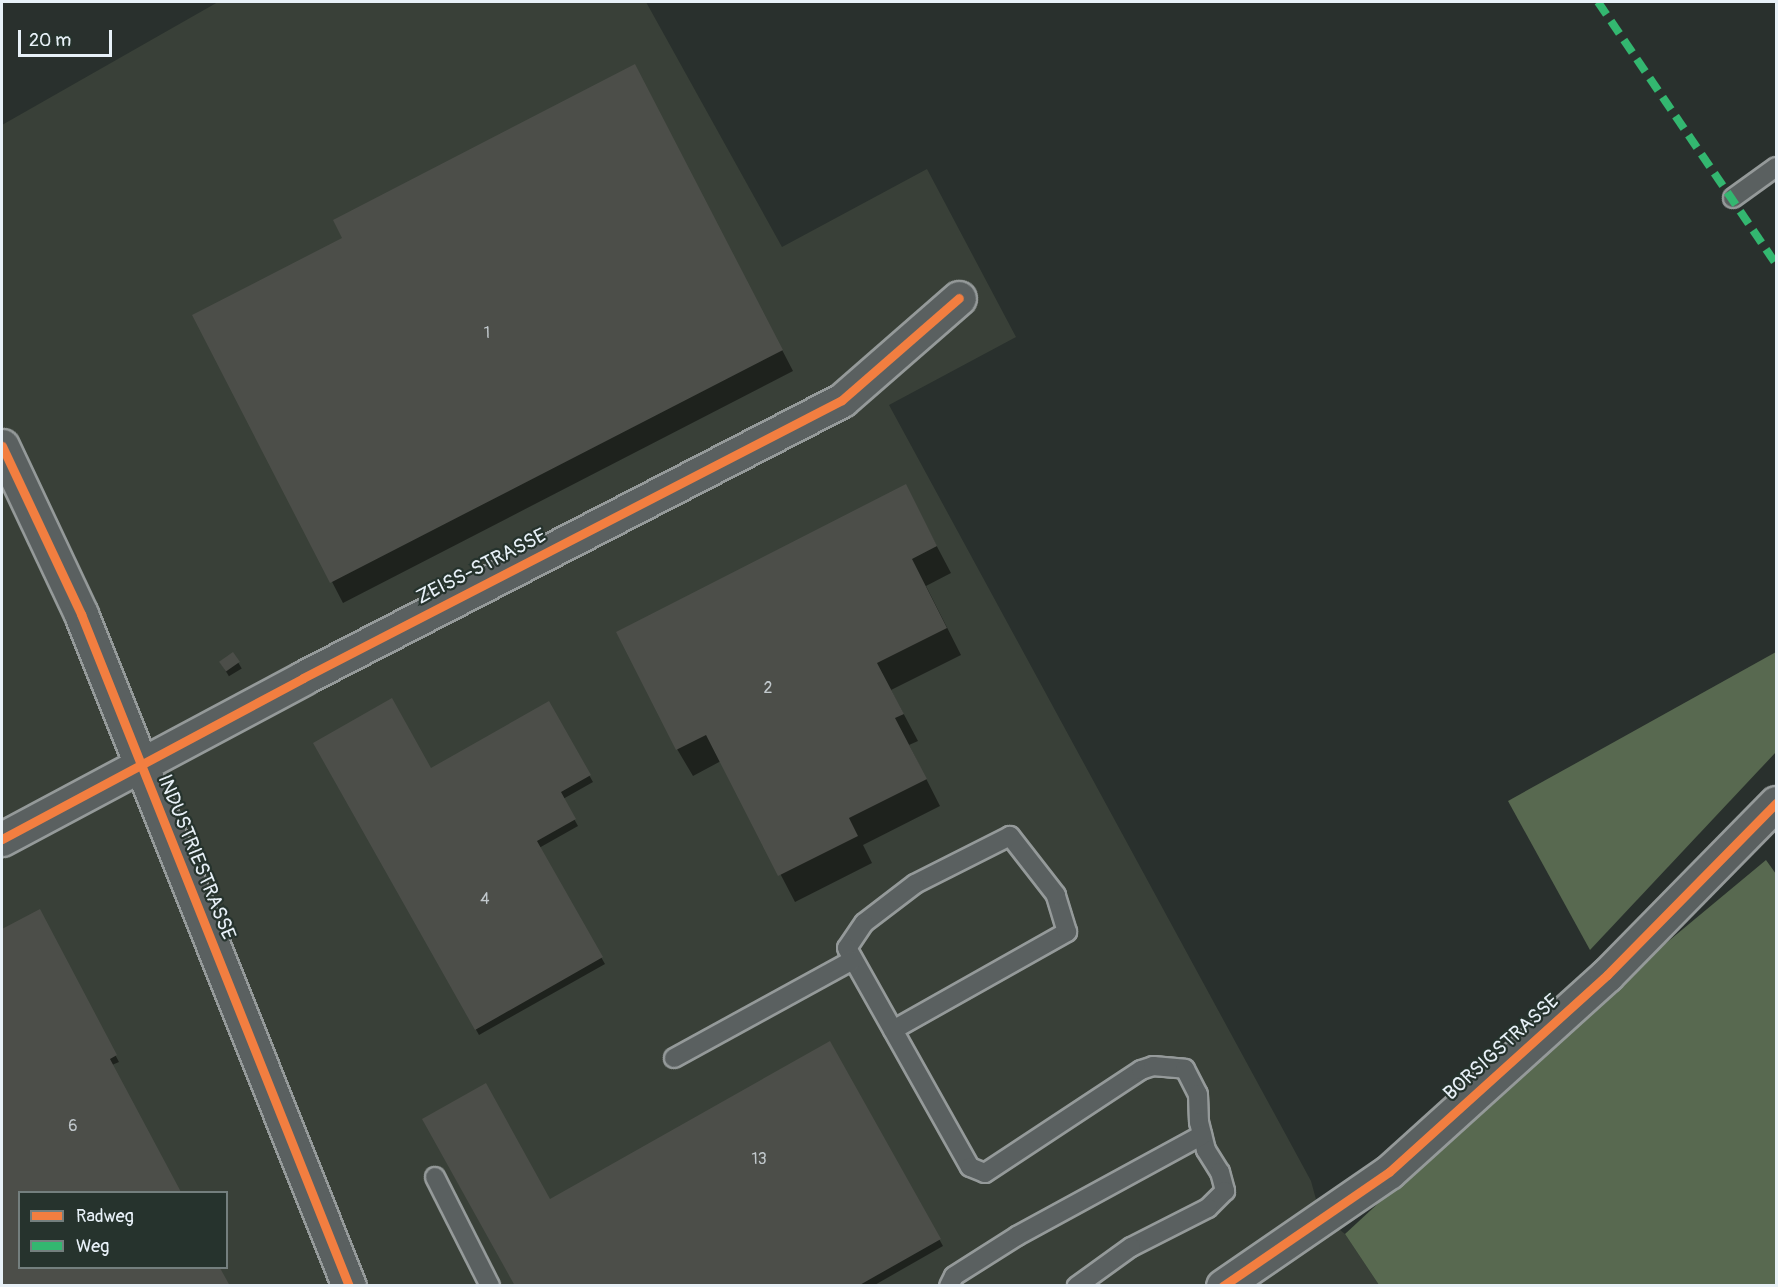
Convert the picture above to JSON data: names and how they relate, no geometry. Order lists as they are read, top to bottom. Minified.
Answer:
{"streets":{"street":["ZEISS-STRASSE","INDUSTRIESTRASSE","BORSIGSTRASSE"]},"crossings":[["ZEISS-STRASSE","INDUSTRIESTRASSE"]],"house_numbers":["1","2","4","6","13"],"legend":["Radweg","Weg"],"scale_bar":"20 m"}
